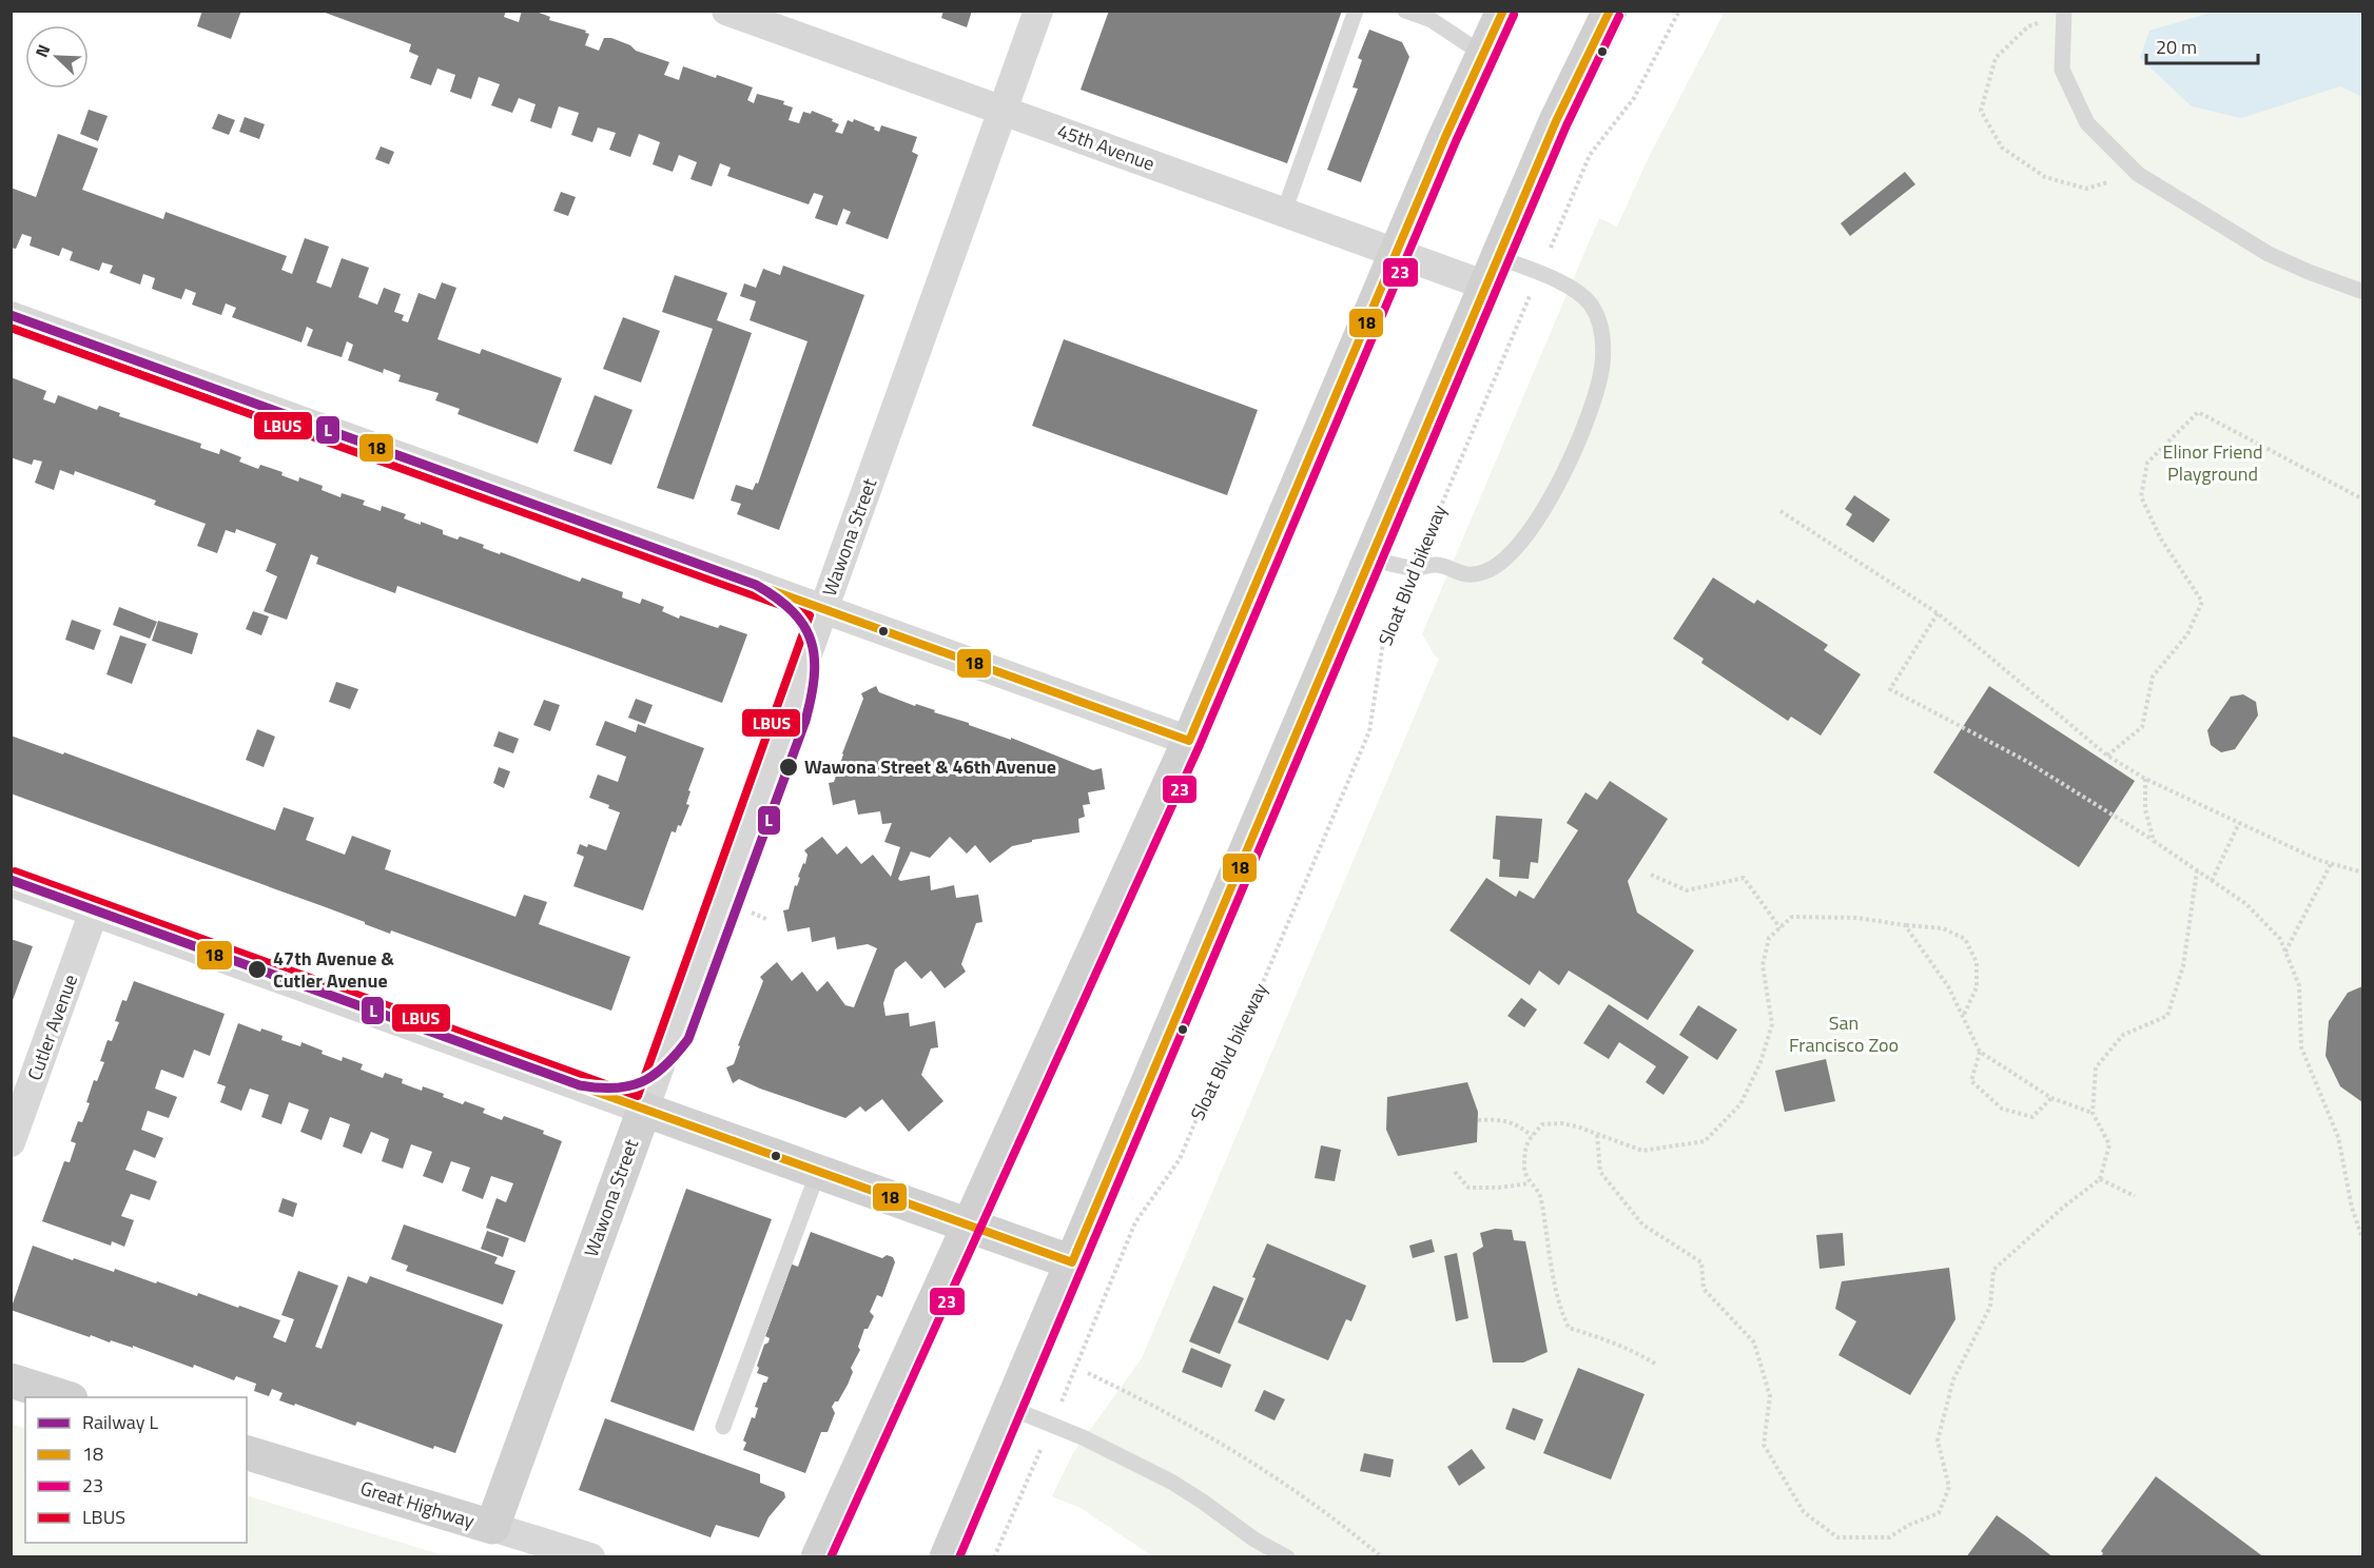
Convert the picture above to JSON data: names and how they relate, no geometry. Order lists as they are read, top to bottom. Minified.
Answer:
{"streets":{"street":["45th Avenue","Wawona Street","Cutler Avenue","Great Highway"],"path":["Sloat Blvd bikeway"]},"crossings":[["45th Avenue","Wawona Street"],["Wawona Street","Great Highway"]],"parks":["Elinor Friend Playground","San Francisco Zoo"],"places":["Wawona Street & 46th Avenue","47th Avenue & Cutler Avenue"],"lines":["transit line 18","transit line 23","rail line L","transit line LBUS"],"legend":["Railway L","18","23","LBUS"],"scale_bar":"20 m","north":"top left"}
